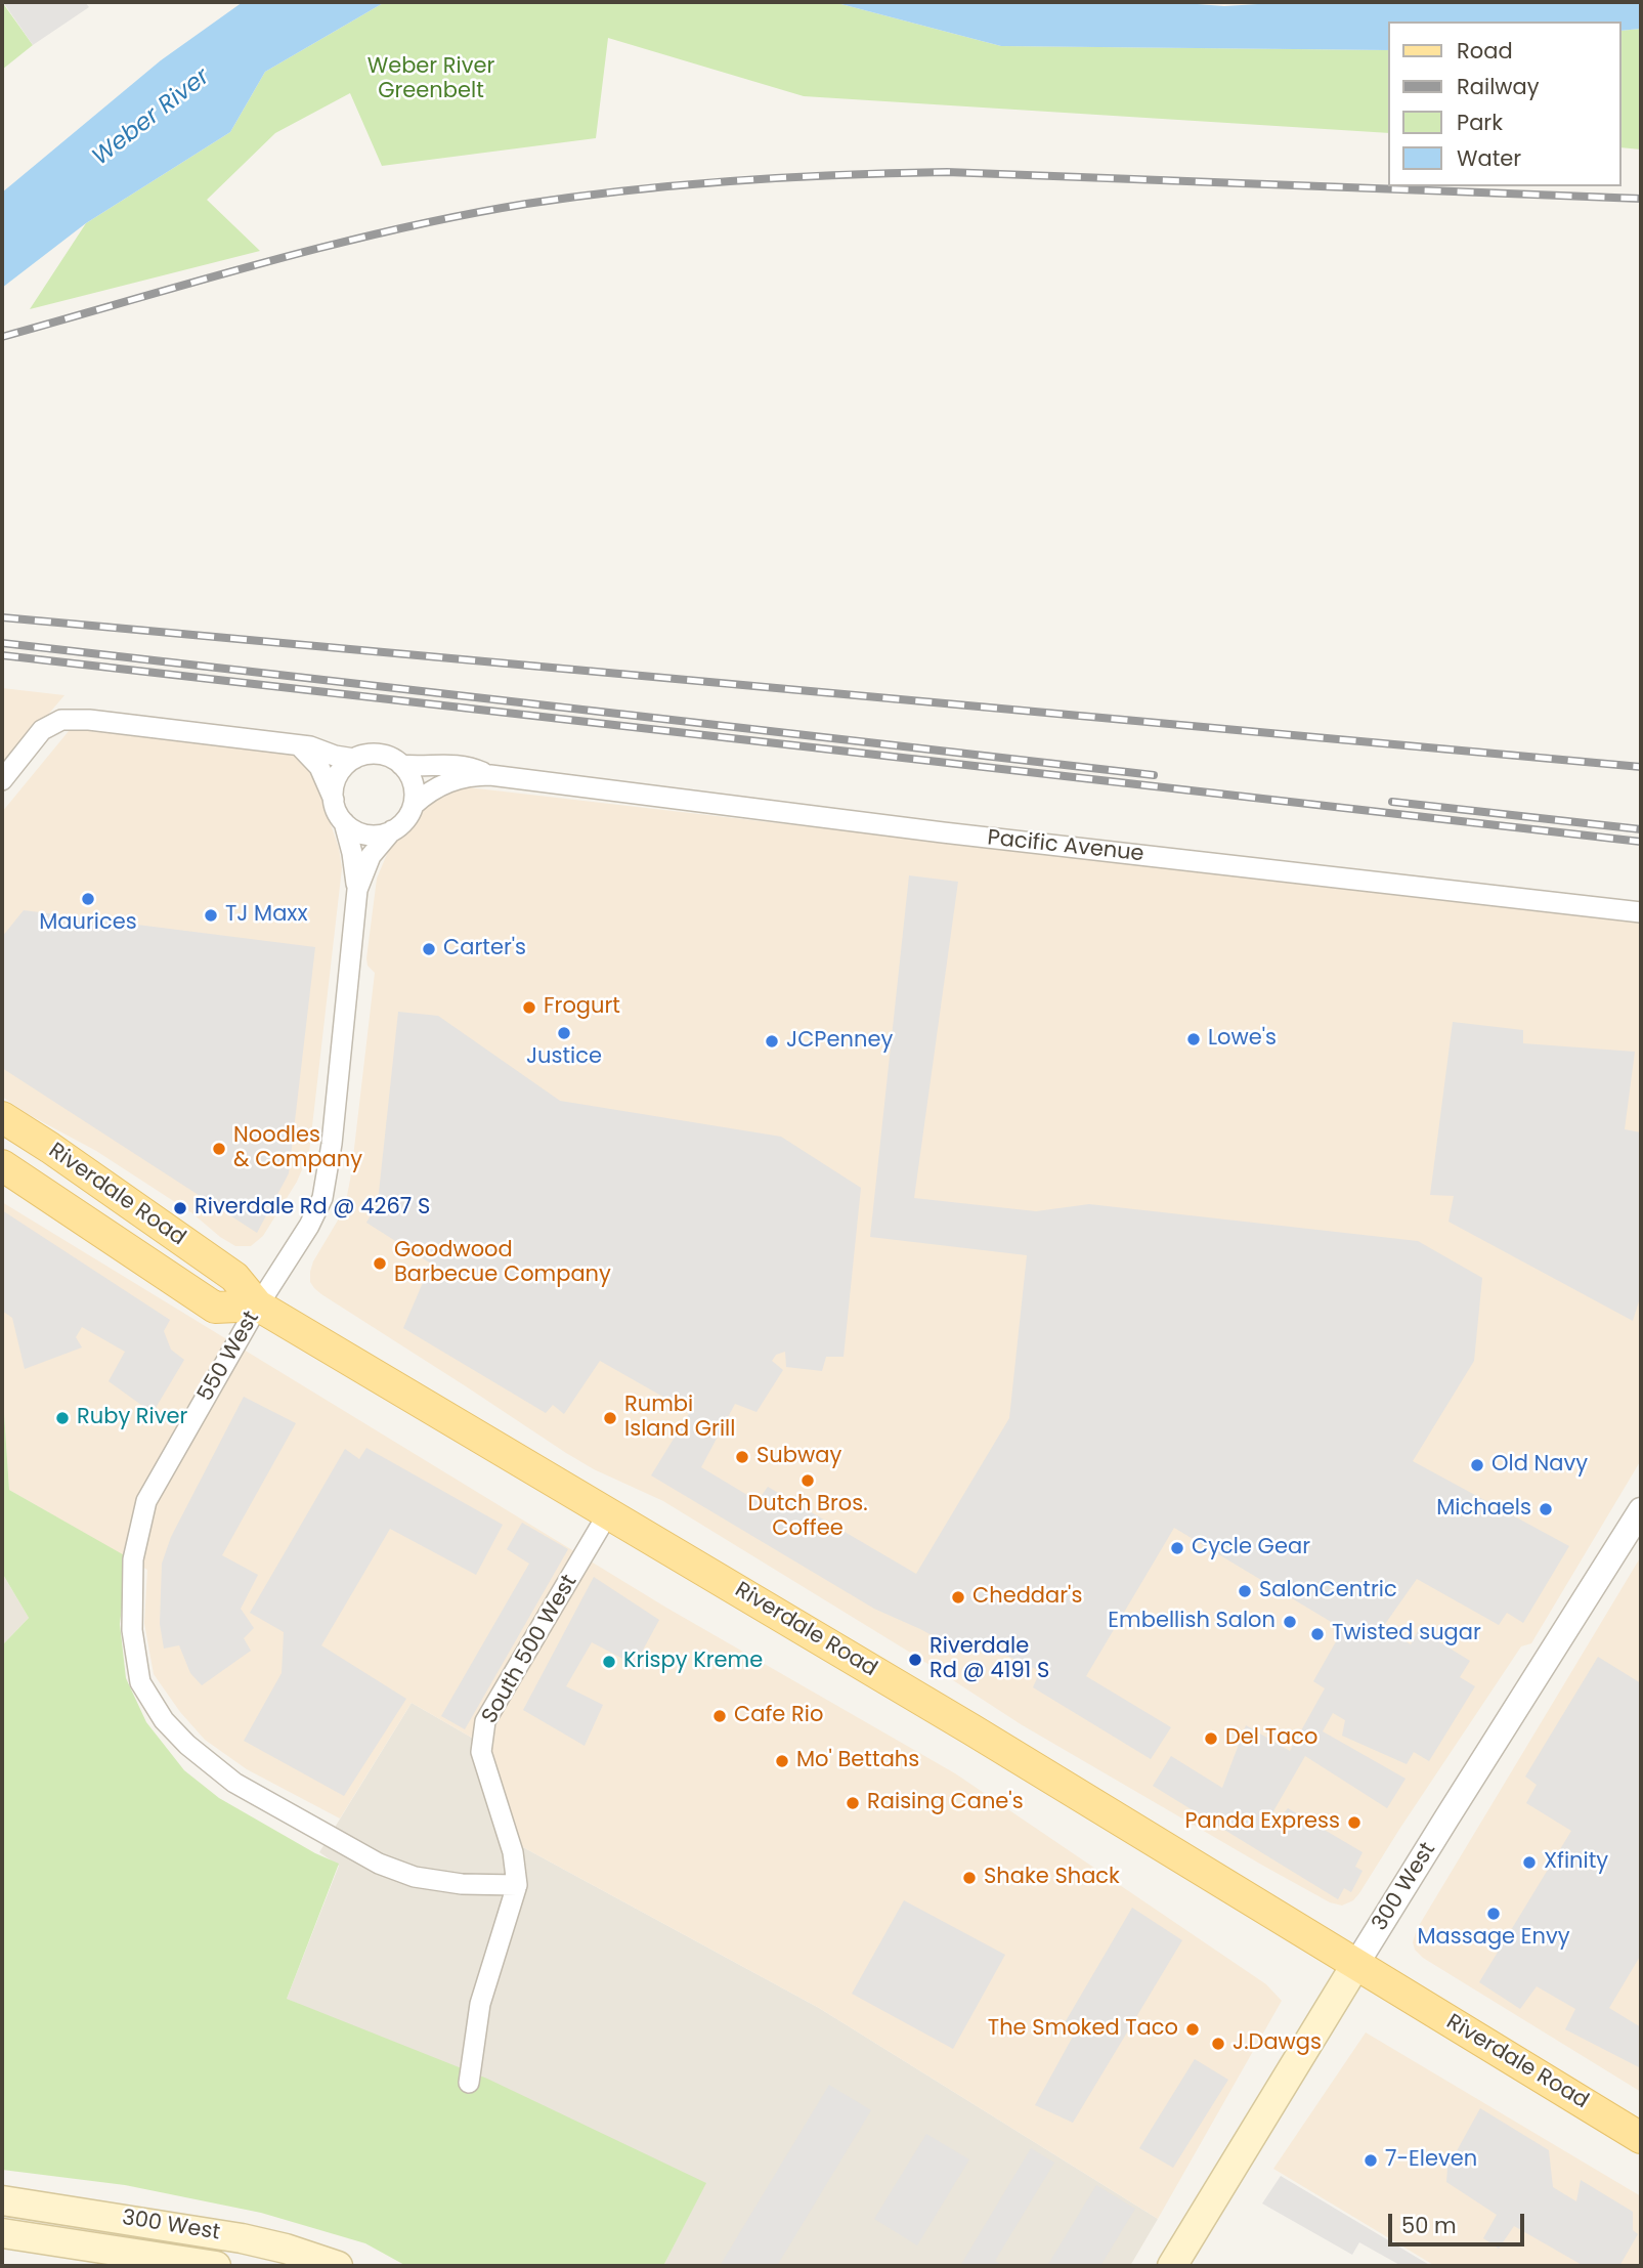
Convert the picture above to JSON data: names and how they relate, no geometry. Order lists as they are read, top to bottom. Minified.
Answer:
{"streets":{"main road":["Riverdale Road","300 West"],"street":["Pacific Avenue","550 West","South 500 West"]},"crossings":[["Riverdale Road","550 West"],["Riverdale Road","South 500 West"],["Riverdale Road","300 West"],["550 West","South 500 West"]],"water":["Weber River"],"parks":["Weber River Greenbelt"],"places":["Maurices","TJ Maxx","Carter's","Frogurt","Justice","Lowe's","JCPenney","Noodles & Company","Riverdale Rd @ 4267 S","Goodwood Barbecue Company","Ruby River","Rumbi Island Grill","Subway","Old Navy","Dutch Bros. Coffee","Michaels","Cycle Gear","SalonCentric","Cheddar's","Embellish Salon","Twisted sugar","Riverdale Rd @ 4191 S","Krispy Kreme","Cafe Rio","Del Taco","Mo' Bettahs","Raising Cane's","Panda Express","Xfinity","Shake Shack","Massage Envy","The Smoked Taco","J.Dawgs","7-Eleven"],"legend":["Road","Railway","Park","Water"],"scale_bar":"50 m"}
